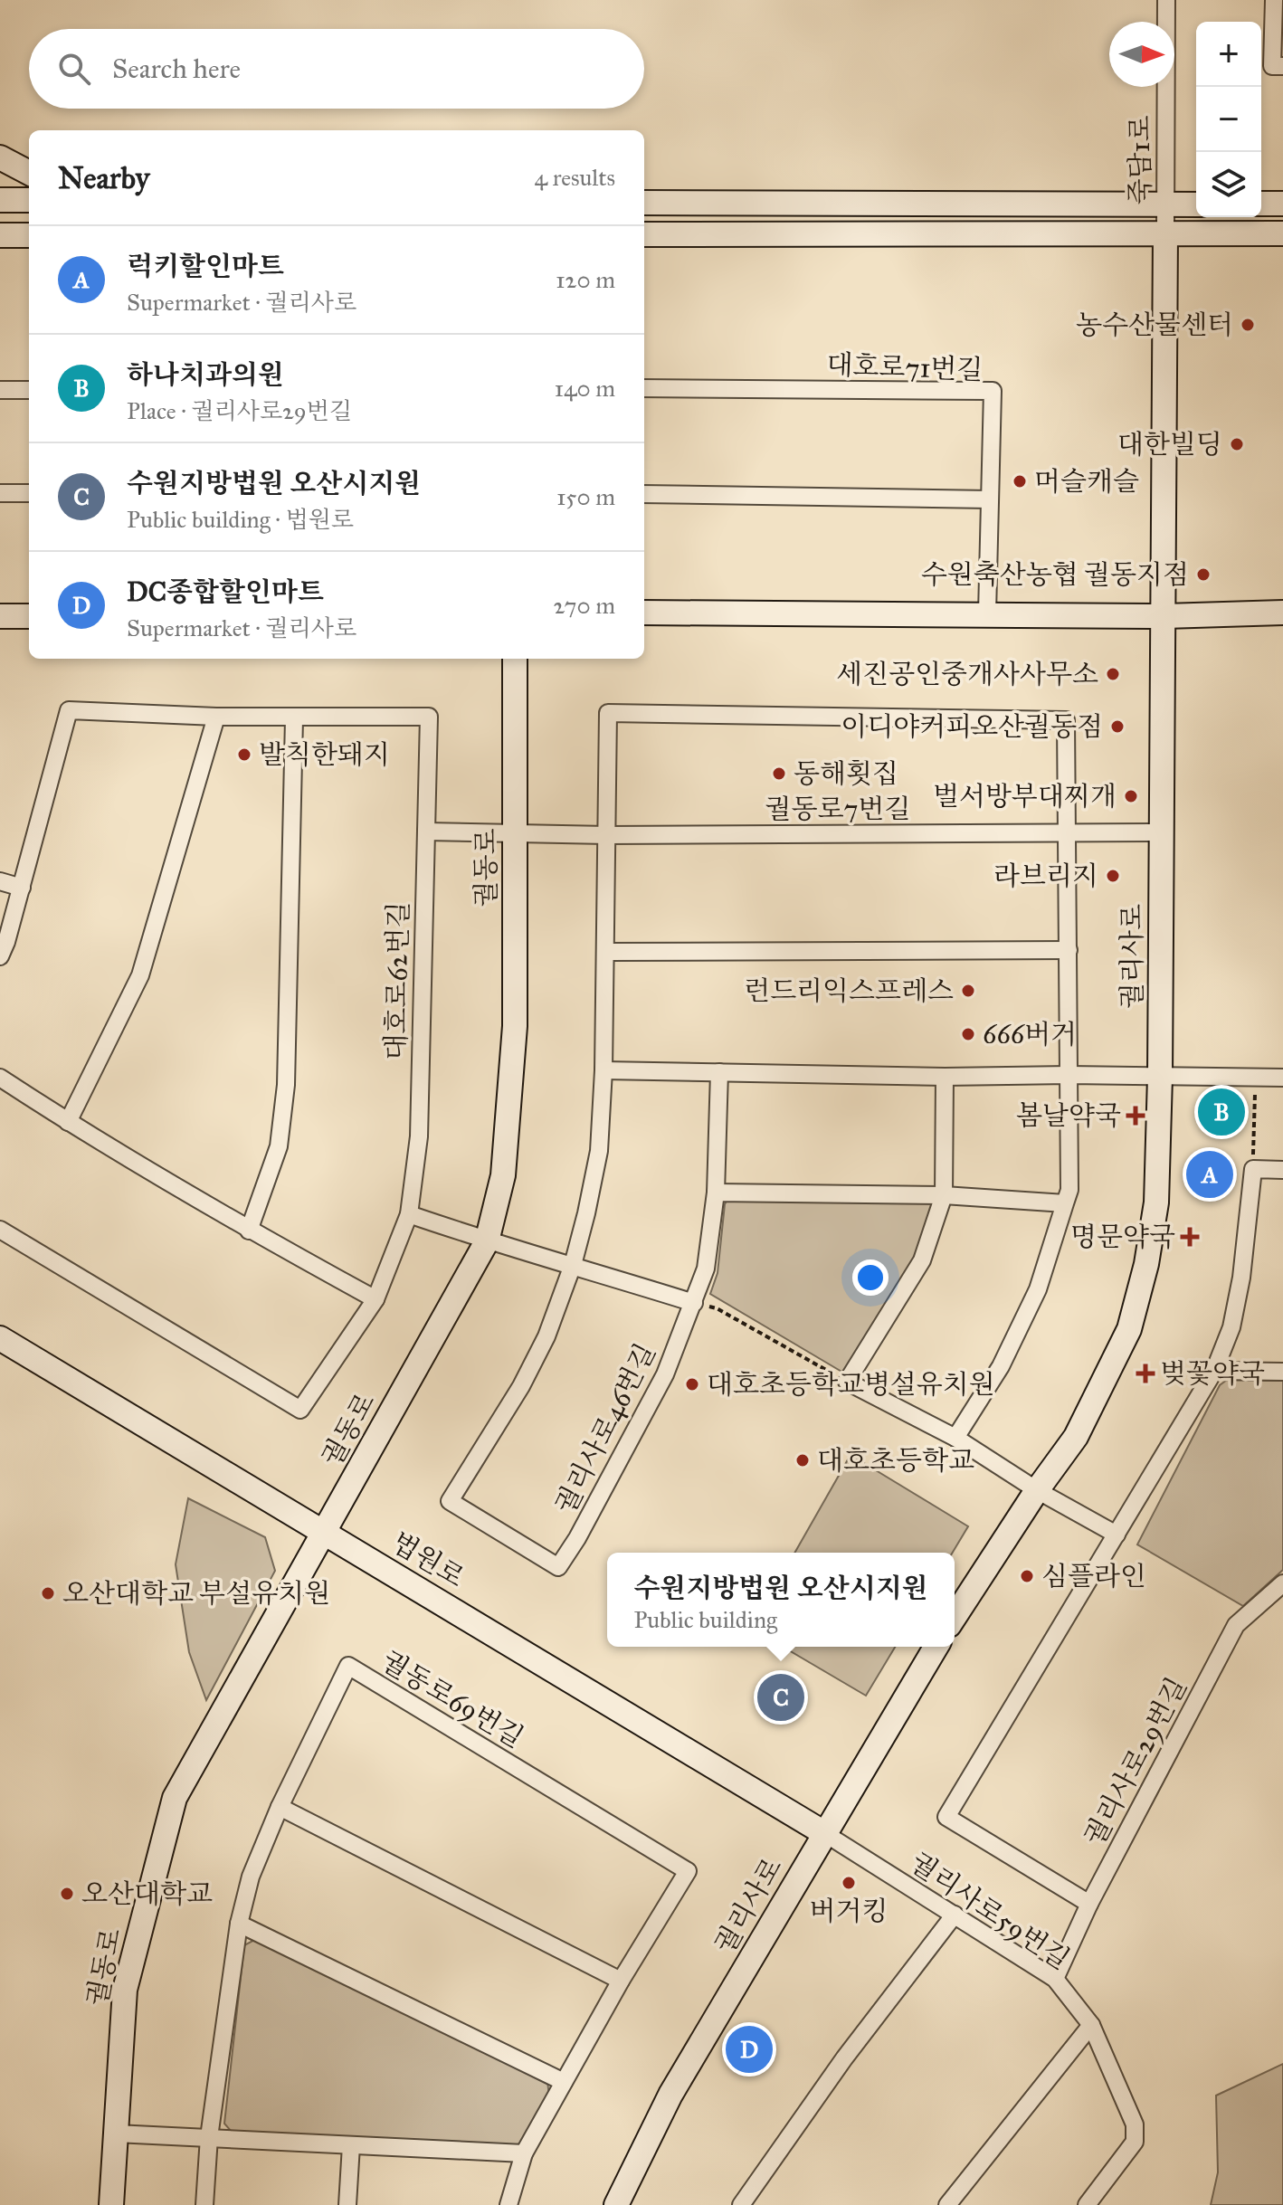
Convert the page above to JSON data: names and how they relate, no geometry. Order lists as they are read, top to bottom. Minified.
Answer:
{"streets":{"street":["죽담1로","대호로71번길","궐동로7번길","궐동로","궐리사로","대호로62번길","궐리사로46번길","법원로","궐동로69번길","궐리사로29번길","궐리사로59번길"]},"crossings":[["죽담1로","궐리사로"],["궐동로7번길","궐동로"],["궐동로7번길","궐리사로"],["궐동로7번길","대호로62번길"],["궐동로7번길","궐리사로46번길"],["궐동로","법원로"],["궐리사로","법원로"],["궐리사로","궐리사로59번길"],["법원로","궐리사로59번길"],["궐리사로29번길","궐리사로59번길"]],"places":{"other":["농수산물센터","대한빌딩","머슬캐슬","수원축산농협 궐동지점","세진공인중개사사무소","이디야커피오산궐동점","발칙한돼지","동해횟집","벌서방부대찌개","라브리지","런드리익스프레스","666버거","대호초등학교병설유치원","대호초등학교","심플라인","오산대학교 부설유치원","버거킹","오산대학교"],"health":["봄날약국","명문약국","벚꽃약국"]},"north":"right","page":{"map_buttons":["+","−"],"search":"Search here","heading":["Nearby","4 results"],"list":[{"mark":"A","name":"럭키할인마트","note":"Supermarket · 궐리사로","value":"120 m"},{"mark":"B","name":"하나치과의원","note":"Place · 궐리사로29번길","value":"140 m"},{"mark":"C","name":"수원지방법원 오산시지원","note":"Public building · 법원로","value":"150 m"},{"mark":"D","name":"DC종합할인마트","note":"Supermarket · 궐리사로","value":"270 m"}],"pins":["B","A","C","D"],"popup":["수원지방법원 오산시지원","Public building"]}}
